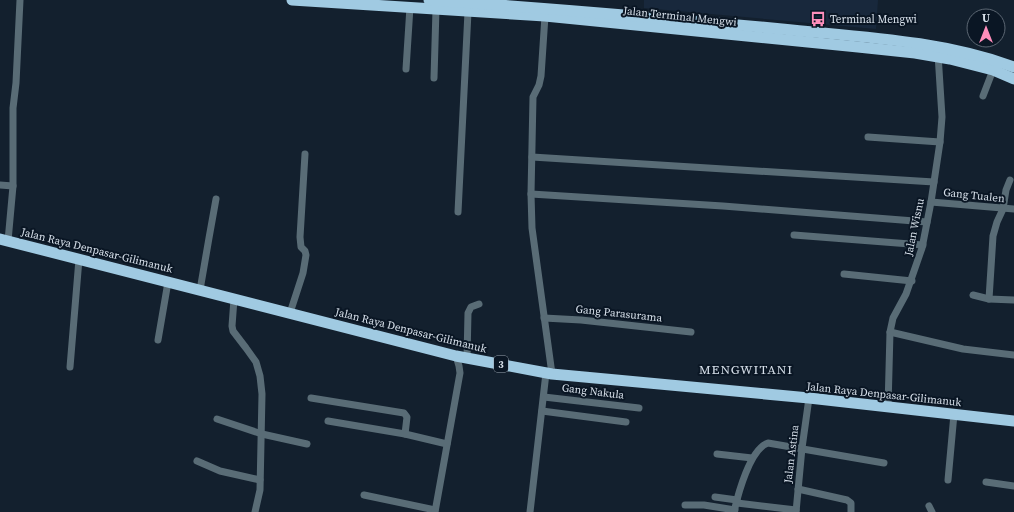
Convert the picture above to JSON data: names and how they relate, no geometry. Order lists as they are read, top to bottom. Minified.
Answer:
{"streets":{"highway":["Jalan Terminal Mengwi","Jalan Raya Denpasar-Gilimanuk","3"],"street":["Gang Tualen","Jalan Wisnu","Gang Parasurama","Gang Nakula","Jalan Astina"]},"crossings":[["Jalan Terminal Mengwi","Jalan Wisnu"],["Gang Tualen","Jalan Wisnu"],["Jalan Wisnu","Jalan Raya Denpasar-Gilimanuk"],["Jalan Raya Denpasar-Gilimanuk","Jalan Astina"]],"districts":["MENGWITANI"],"places":{"bus stop":["Terminal Mengwi"]},"north":"top"}
